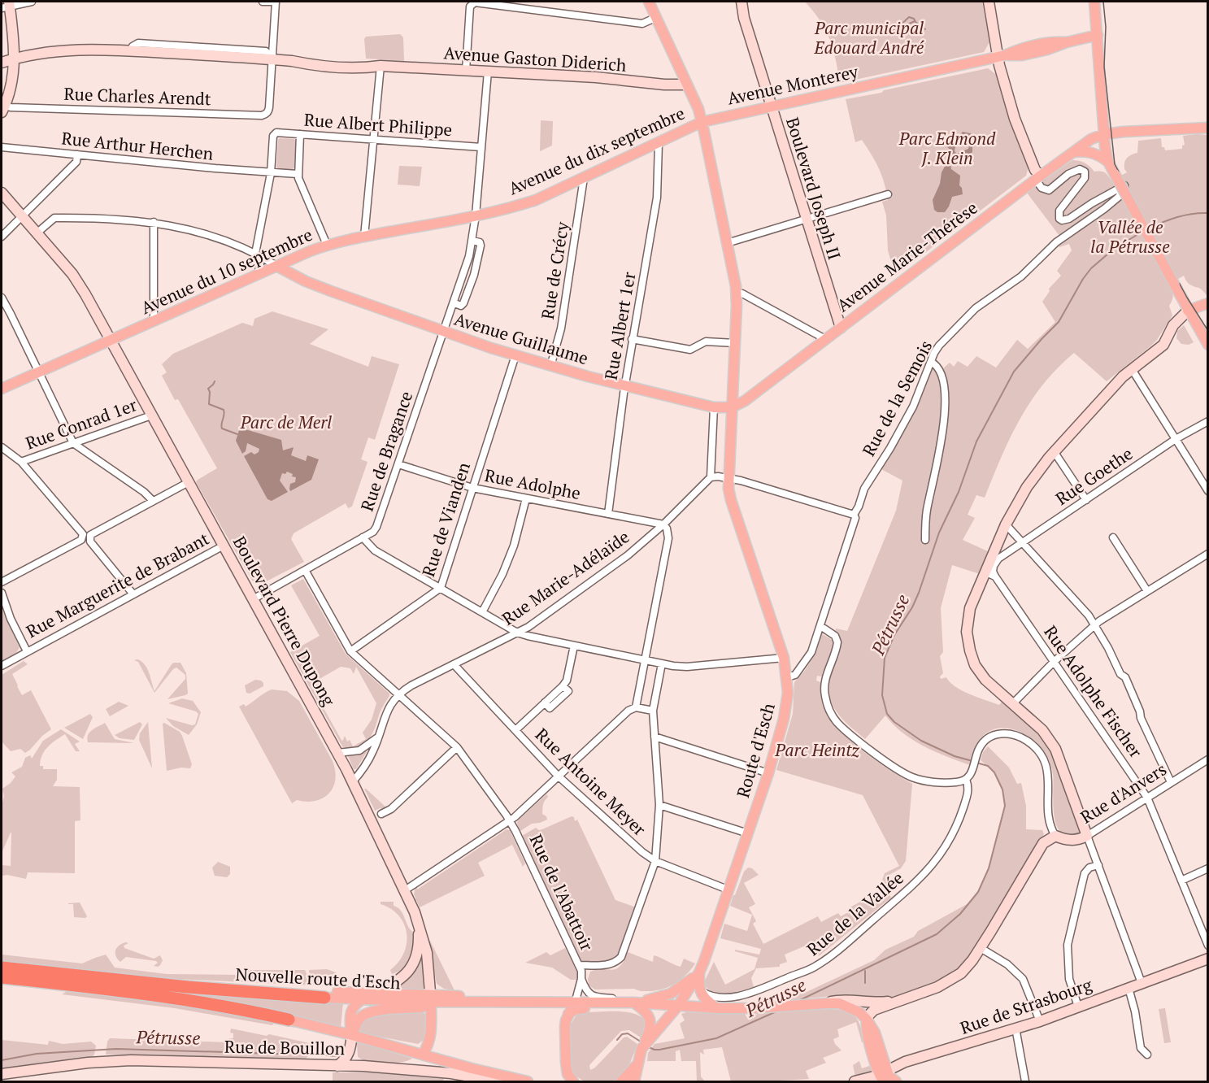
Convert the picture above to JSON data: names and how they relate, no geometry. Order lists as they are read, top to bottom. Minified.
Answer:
{"streets":{"highway":["Nouvelle route d'Esch"],"main road":["Avenue Monterey","Avenue du dix septembre","Avenue Marie-Thérèse","Avenue du 10 septembre","Avenue Guillaume","Route d'Esch"],"street":["Avenue Gaston Diderich","Rue Charles Arendt","Rue Albert Philippe","Rue Arthur Herchen","Boulevard Joseph II","Rue de Crécy","Rue Albert 1er","Rue de la Semois","Rue Conrad 1er","Rue de Bragance","Rue Goethe","Rue Adolphe","Rue de Vianden","Rue Marie-Adélaïde","Rue Marguerite de Brabant","Boulevard Pierre Dupong","Rue Adolphe Fischer","Rue Antoine Meyer","Rue d'Anvers","Rue de l'Abattoir","Rue de la Vallée","Rue de Strasbourg","Rue de Bouillon"]},"crossings":[["Avenue Gaston Diderich","Rue Charles Arendt"],["Avenue Gaston Diderich","Route d'Esch"],["Avenue Monterey","Avenue du dix septembre"],["Avenue Monterey","Boulevard Joseph II"],["Avenue Monterey","Route d'Esch"],["Rue Albert Philippe","Rue Arthur Herchen"],["Avenue du dix septembre","Rue de Crécy"],["Avenue du dix septembre","Avenue du 10 septembre"],["Avenue du dix septembre","Rue Albert 1er"],["Avenue du dix septembre","Rue de Bragance"],["Avenue du dix septembre","Route d'Esch"],["Boulevard Joseph II","Avenue Marie-Thérèse"],["Avenue Marie-Thérèse","Avenue Guillaume"],["Avenue Marie-Thérèse","Rue de la Semois"],["Avenue Marie-Thérèse","Route d'Esch"],["Rue de Crécy","Avenue Guillaume"],["Avenue du 10 septembre","Avenue Guillaume"],["Avenue du 10 septembre","Rue de Bragance"],["Avenue du 10 septembre","Boulevard Pierre Dupong"],["Rue Albert 1er","Avenue Guillaume"],["Rue Albert 1er","Rue Adolphe"],["Avenue Guillaume","Rue de Bragance"],["Avenue Guillaume","Rue de Vianden"],["Avenue Guillaume","Route d'Esch"],["Rue de la Semois","Route d'Esch"],["Rue Conrad 1er","Boulevard Pierre Dupong"],["Rue de Bragance","Rue Adolphe"],["Rue de Bragance","Boulevard Pierre Dupong"],["Rue de Bragance","Rue de l'Abattoir"],["Rue Adolphe","Rue de Vianden"],["Rue Adolphe","Rue Marie-Adélaïde"],["Rue de Vianden","Rue de l'Abattoir"],["Rue Marie-Adélaïde","Boulevard Pierre Dupong"],["Rue Marie-Adélaïde","Rue Antoine Meyer"],["Rue Marie-Adélaïde","Rue de l'Abattoir"],["Rue Marguerite de Brabant","Boulevard Pierre Dupong"],["Boulevard Pierre Dupong","Nouvelle route d'Esch"],["Rue Adolphe Fischer","Rue d'Anvers"],["Route d'Esch","Rue Antoine Meyer"],["Route d'Esch","Nouvelle route d'Esch"],["Rue de l'Abattoir","Nouvelle route d'Esch"],["Nouvelle route d'Esch","Rue de Bouillon"]],"water":["Pétrusse"],"parks":["Parc municipal Edouard André","Parc Edmond J. Klein","Vallée de la Pétrusse","Parc de Merl","Parc Heintz"]}
